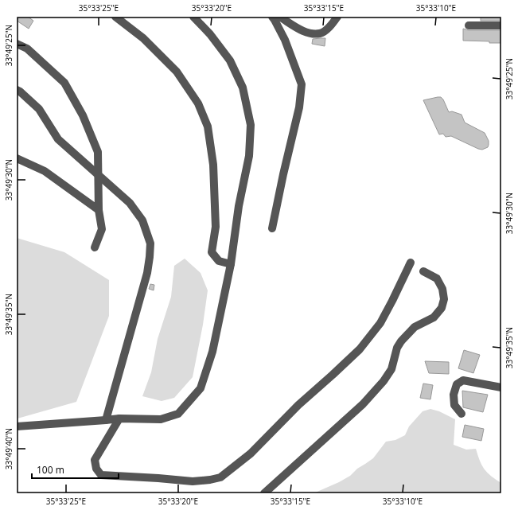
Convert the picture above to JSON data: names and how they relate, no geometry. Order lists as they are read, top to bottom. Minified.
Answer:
{"scale_bar":"100 m","coordinates":["35°33'25\"E","35°33'20\"E","35°33'15\"E","35°33'10\"E","33°49'25\"N","33°49'30\"N","33°49'35\"N","33°49'40\"N"]}
